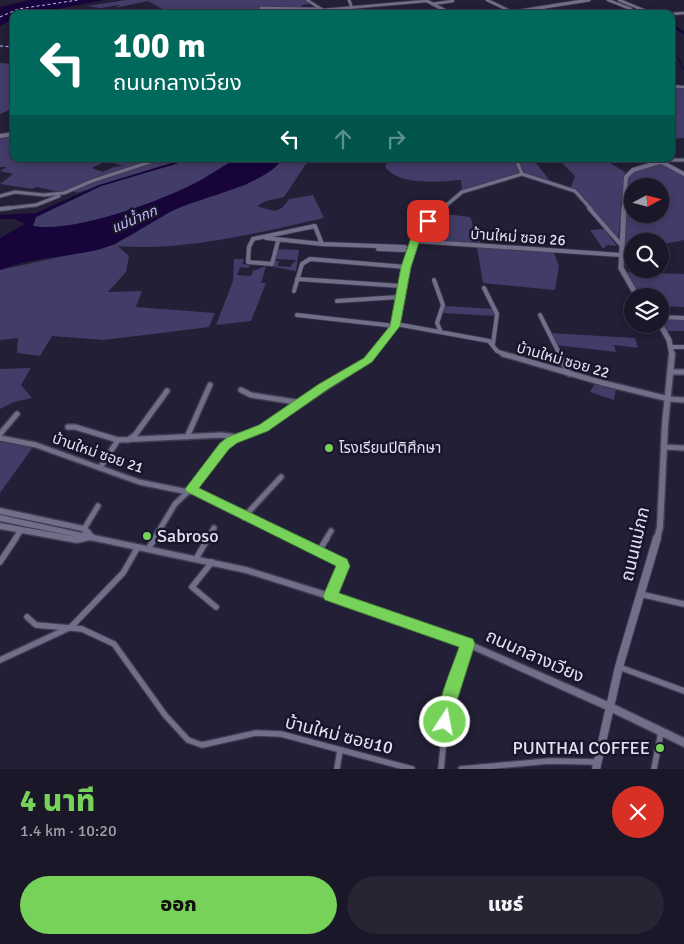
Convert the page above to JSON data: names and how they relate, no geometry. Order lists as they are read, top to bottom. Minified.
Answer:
{"streets":{"main road":["ถนนกลางเวียง"],"street":["บ้านใหม่ ซอย 26","บ้านใหม่ ซอย 22","บ้านใหม่ ซอย 21","ถนนแม่กก","บ้านใหม่ ซอย10"]},"crossings":[["บ้านใหม่ ซอย 22","ถนนแม่กก"],["บ้านใหม่ ซอย 21","ถนนกลางเวียง"],["ถนนแม่กก","ถนนกลางเวียง"]],"water":["แม่น้ำกก"],"places":["โรงเรียนปิติศึกษา","Sabroso","PUNTHAI COFFEE"],"north":"right","page":{"turn":["100 m","ถนนกลางเวียง"],"heading":["4 นาที","1.4 km · 10:20"],"buttons":["ออก","แชร์"]}}
